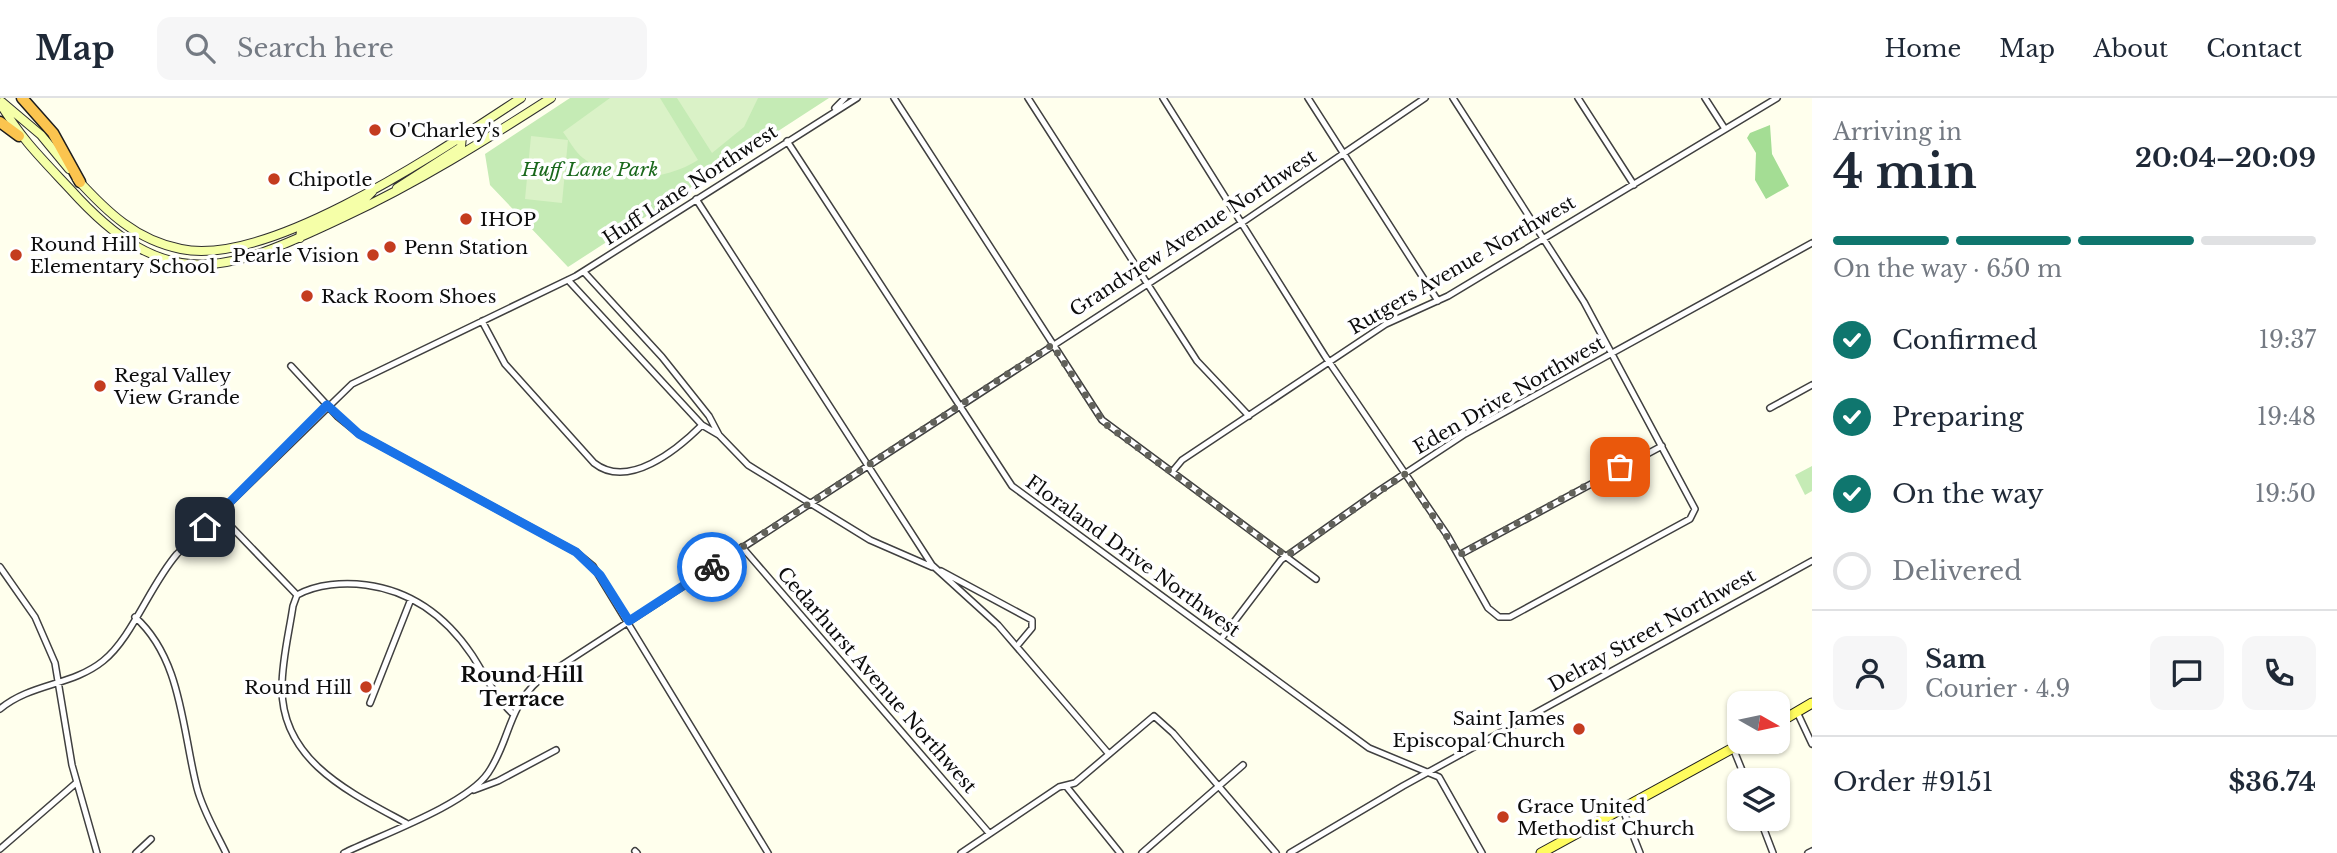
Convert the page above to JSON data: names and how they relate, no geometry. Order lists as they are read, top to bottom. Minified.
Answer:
{"streets":{"street":["Huff Lane Northwest","Grandview Avenue Northwest","Rutgers Avenue Northwest","Eden Drive Northwest","Floraland Drive Northwest","Delray Street Northwest","Cedarhurst Avenue Northwest"]},"crossings":[["Huff Lane Northwest","Floraland Drive Northwest"],["Grandview Avenue Northwest","Floraland Drive Northwest"],["Grandview Avenue Northwest","Cedarhurst Avenue Northwest"],["Eden Drive Northwest","Floraland Drive Northwest"],["Floraland Drive Northwest","Delray Street Northwest"]],"districts":["Round Hill Terrace"],"parks":["Huff Lane Park"],"places":["O'Charley's","Chipotle","IHOP","Penn Station","Round Hill Elementary School","Pearle Vision","Rack Room Shoes","Regal Valley View Grande","Round Hill","Saint James Episcopal Church","Grace United Methodist Church"],"north":"right","page":{"header":"Map","search":"Search here","nav":["Home","Map","About","Contact"],"heading":["4 min","Arriving in","20:04–20:09"],"panel":["Sam","Courier · 4.9","Order #9151","$36.74"],"bar":"On the way · 650 m","list":[["Confirmed","19:37"],["Preparing","19:48"],["On the way","19:50"],"Delivered"]}}
